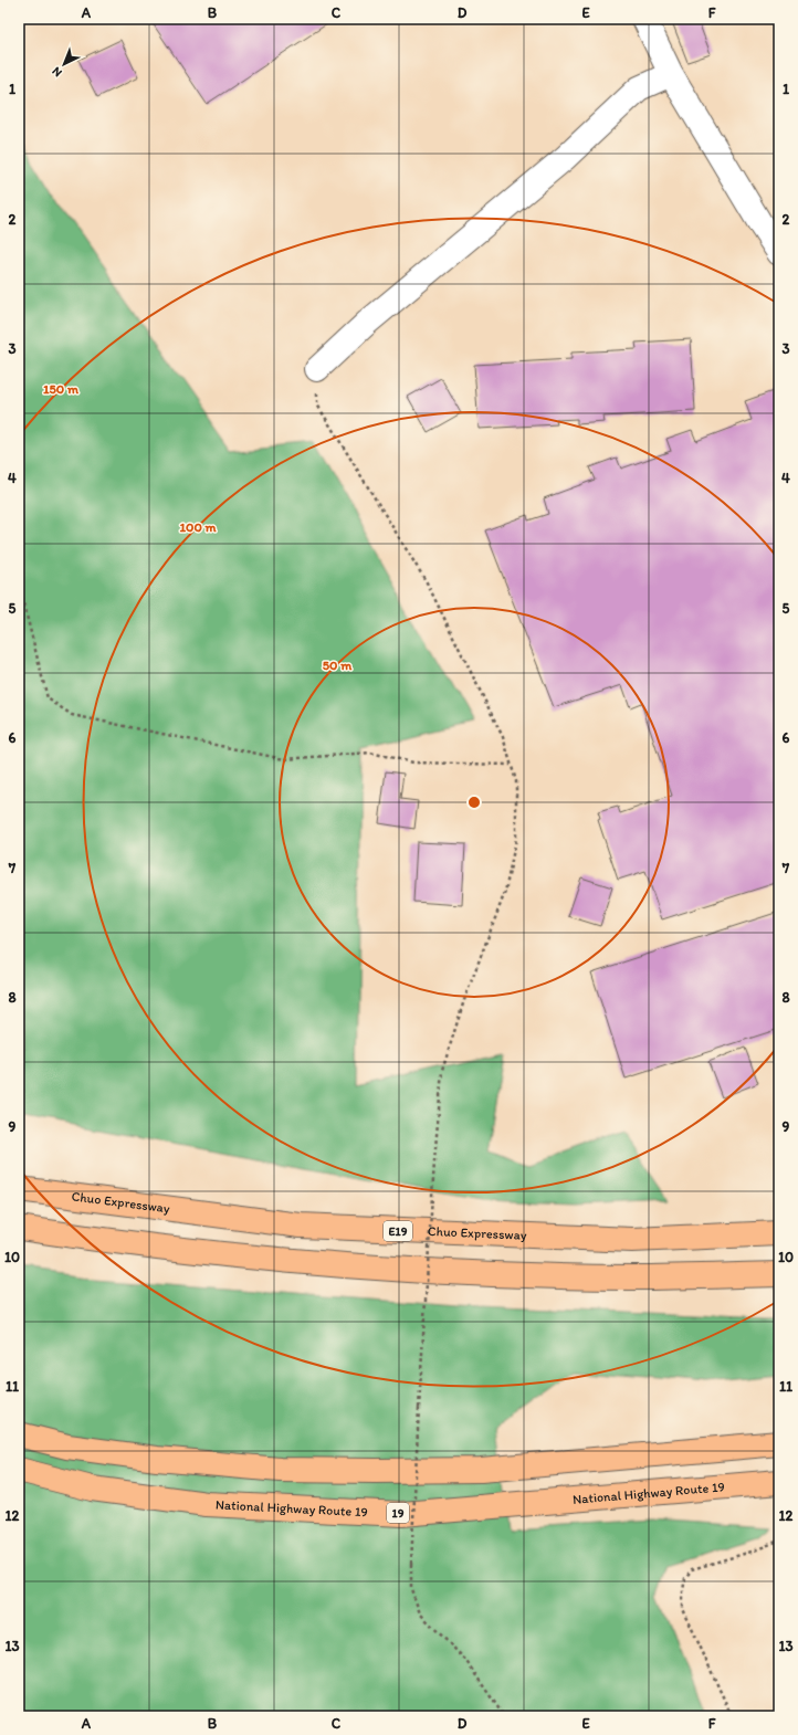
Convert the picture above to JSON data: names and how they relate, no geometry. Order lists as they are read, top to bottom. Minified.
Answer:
{"streets":{"highway":["Chuo Expressway","E19","National Highway Route 19","19"]},"north":"bottom left","grid":{"columns":["A","B","C","D","E","F"],"rows":["1","2","3","4","5","6","7","8","9","10","11","12","13"]},"rings":["150 m","100 m","50 m"]}
